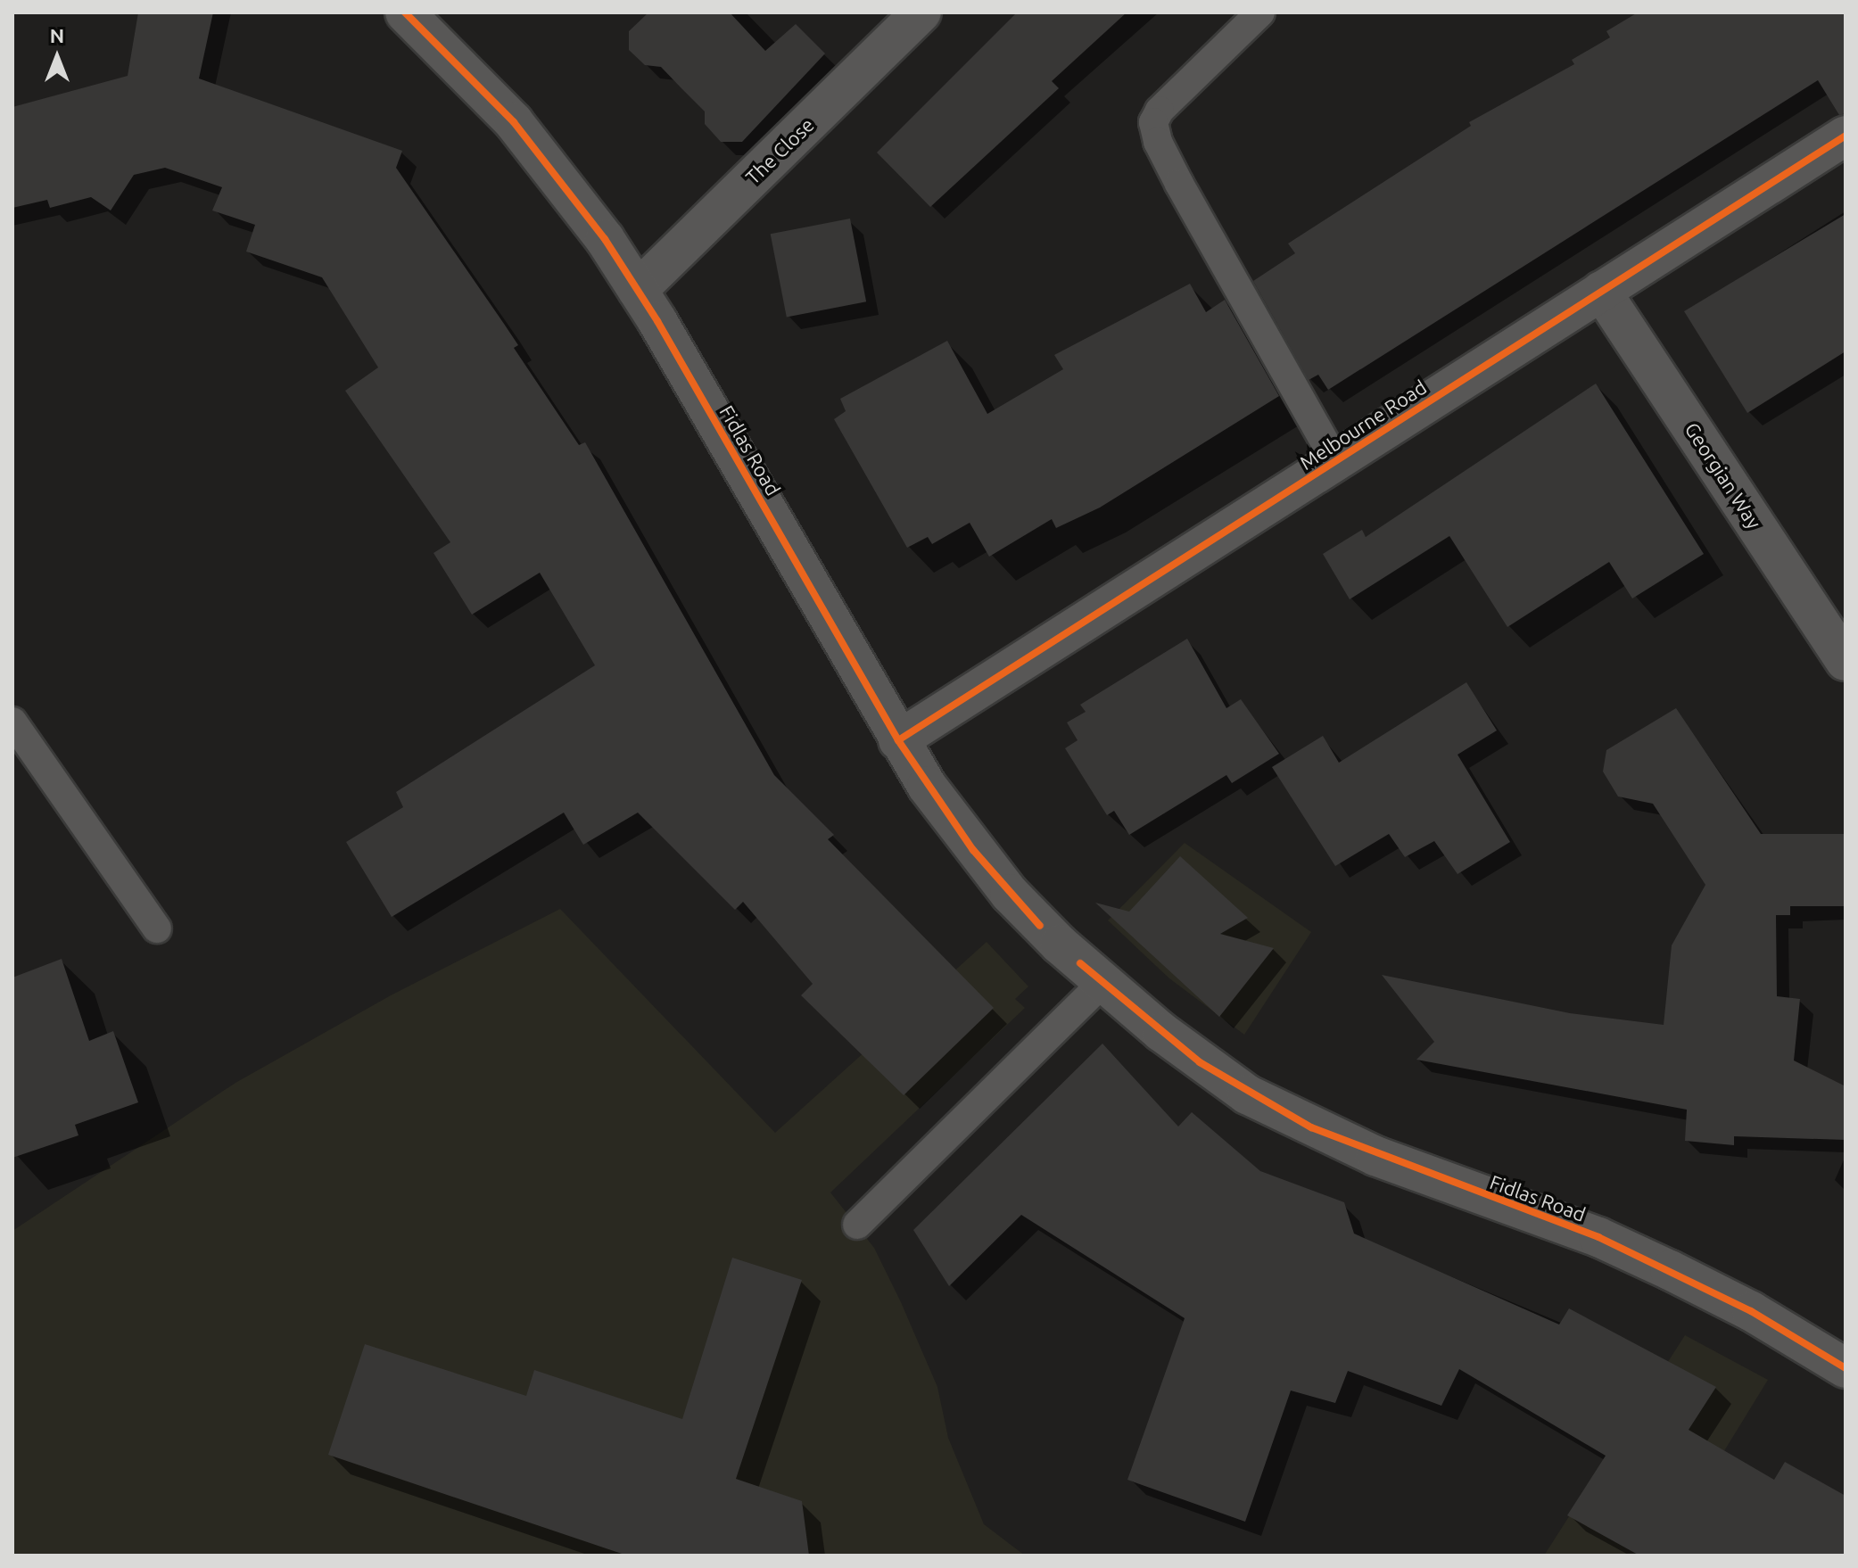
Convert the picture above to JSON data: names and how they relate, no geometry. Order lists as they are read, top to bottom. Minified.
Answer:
{"streets":{"street":["The Close","Melbourne Road","Fidlas Road","Georgian Way"]},"crossings":[["The Close","Fidlas Road"],["Melbourne Road","Fidlas Road"],["Melbourne Road","Georgian Way"]],"north":"top"}
